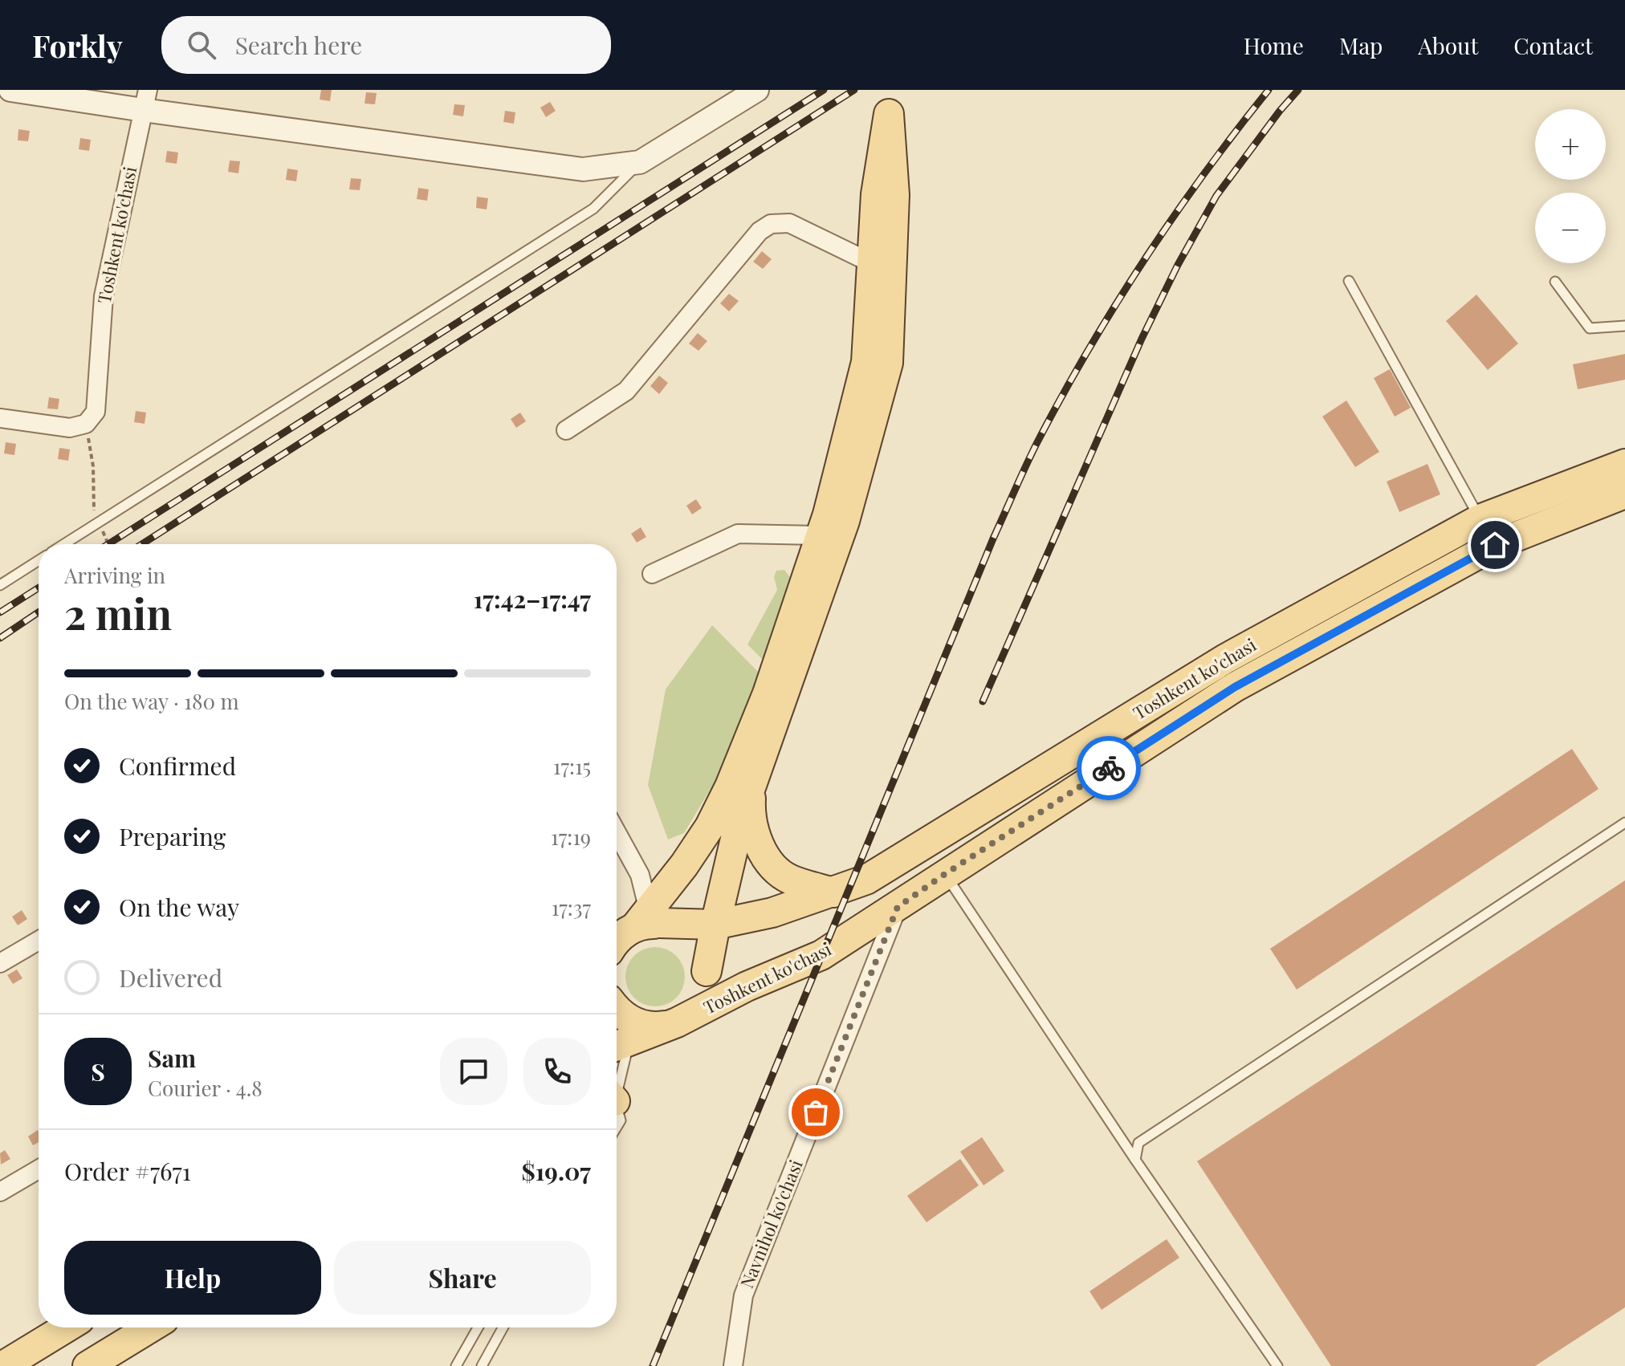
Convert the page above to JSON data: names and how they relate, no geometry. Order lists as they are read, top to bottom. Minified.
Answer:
{"streets":{"main road":["Toshkent ko'chasi"],"street":["Navnihol ko'chasi"]},"crossings":[["Toshkent ko'chasi","Navnihol ko'chasi"]],"page":{"header":"Forkly","search":"Search here","nav":["Home","Map","About","Contact"],"map_buttons":["+","−"],"heading":["2 min","Arriving in","17:42–17:47"],"panel":["Sam","Courier · 4.8","Order #7671","$19.07"],"bar":"On the way · 180 m","list":[["Confirmed","17:15"],["Preparing","17:19"],["On the way","17:37"],"Delivered"],"round":"S","buttons":["Help","Share"]}}
